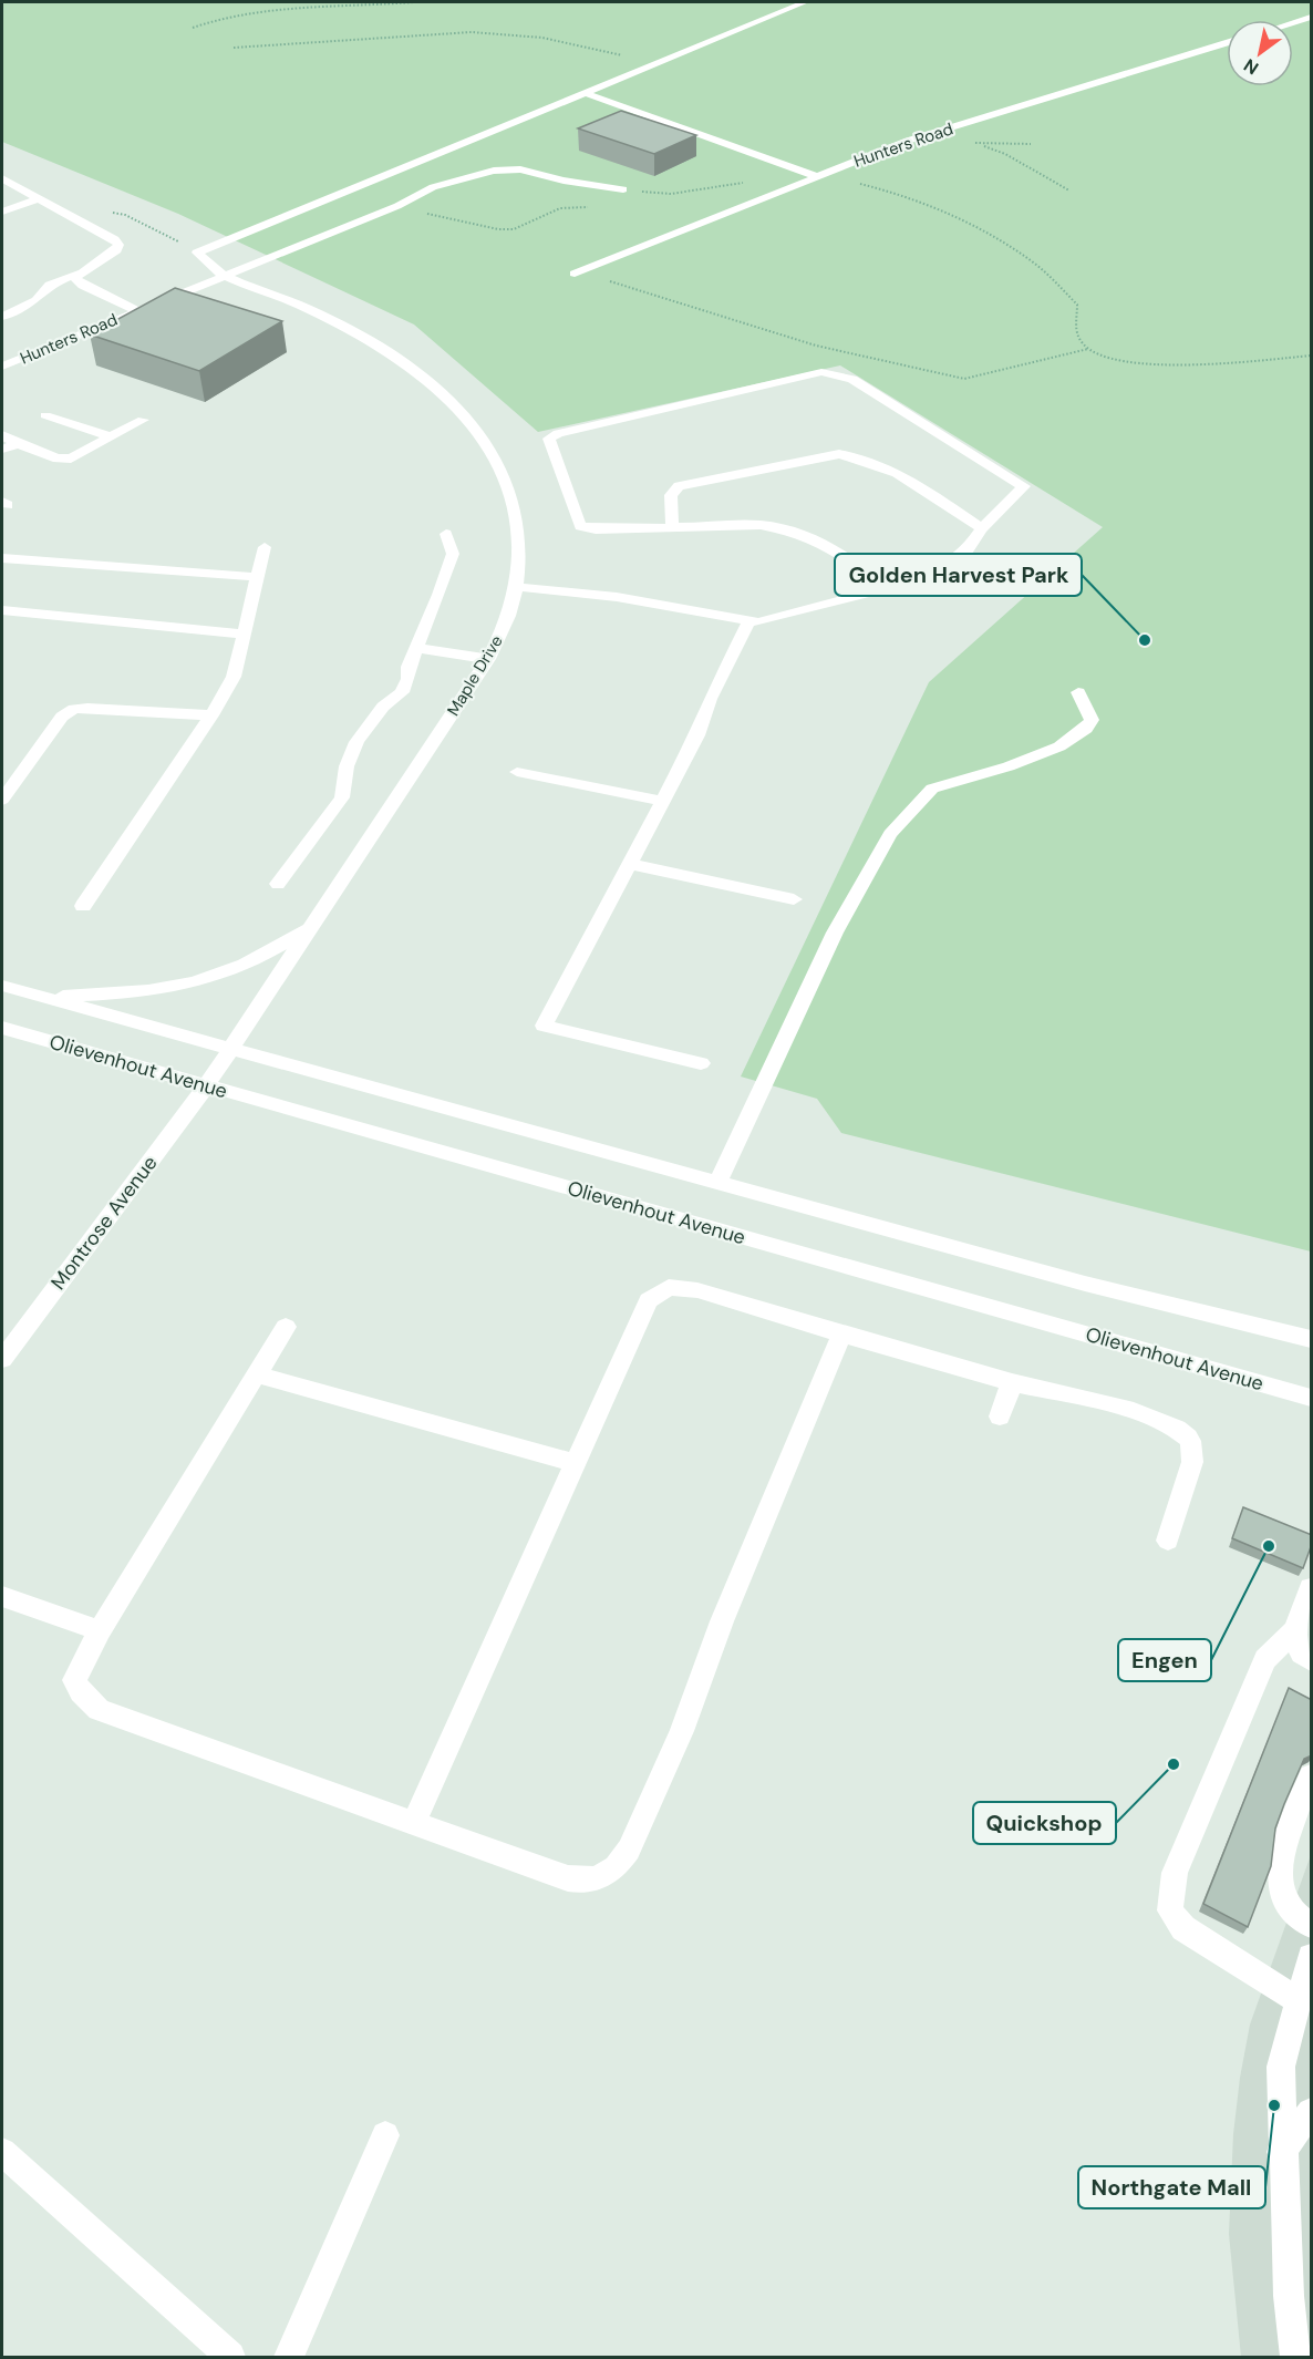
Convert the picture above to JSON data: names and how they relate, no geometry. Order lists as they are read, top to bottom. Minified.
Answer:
{"streets":{"street":["Hunters Road","Maple Drive","Olievenhout Avenue","Montrose Avenue"]},"crossings":[["Hunters Road","Maple Drive"],["Maple Drive","Olievenhout Avenue"],["Maple Drive","Montrose Avenue"],["Olievenhout Avenue","Montrose Avenue"]],"places":["Golden Harvest Park","Engen","Quickshop","Northgate Mall"],"north":"bottom left"}
